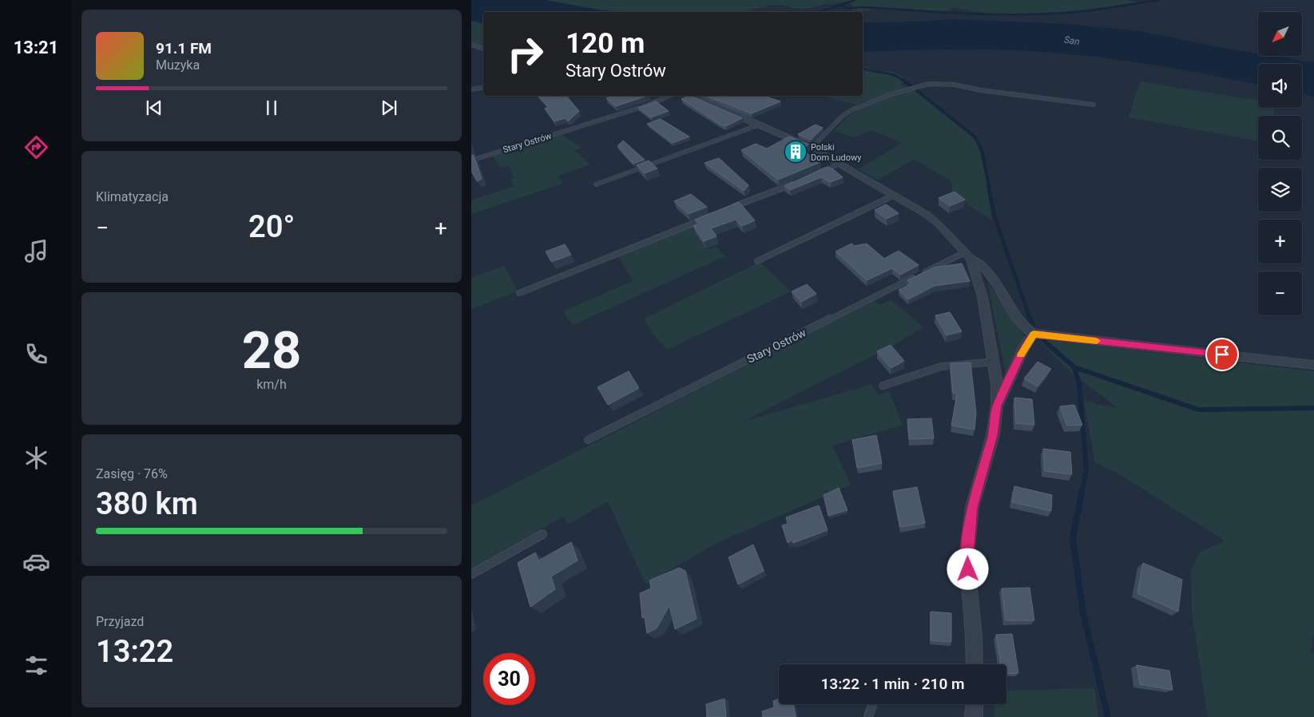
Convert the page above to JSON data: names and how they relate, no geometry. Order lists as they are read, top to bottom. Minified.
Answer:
{"streets":{"lane":["Stary Ostrów"]},"water":["San"],"places":{"building":["Polski Dom Ludowy"]},"north":"bottom left","page":{"tabs":"13:21","map_buttons":["+","−"],"turn":["120 m","Stary Ostrów"],"song":["91.1 FM","Muzyka"],"tile":["Klimatyzacja",["28","km/h"],["Zasięg · 76%","380 km"],["Przyjazd","13:22"]],"heat":["−","20°","+"],"limit":"30","trip":"13:22 · 1 min · 210 m"}}
